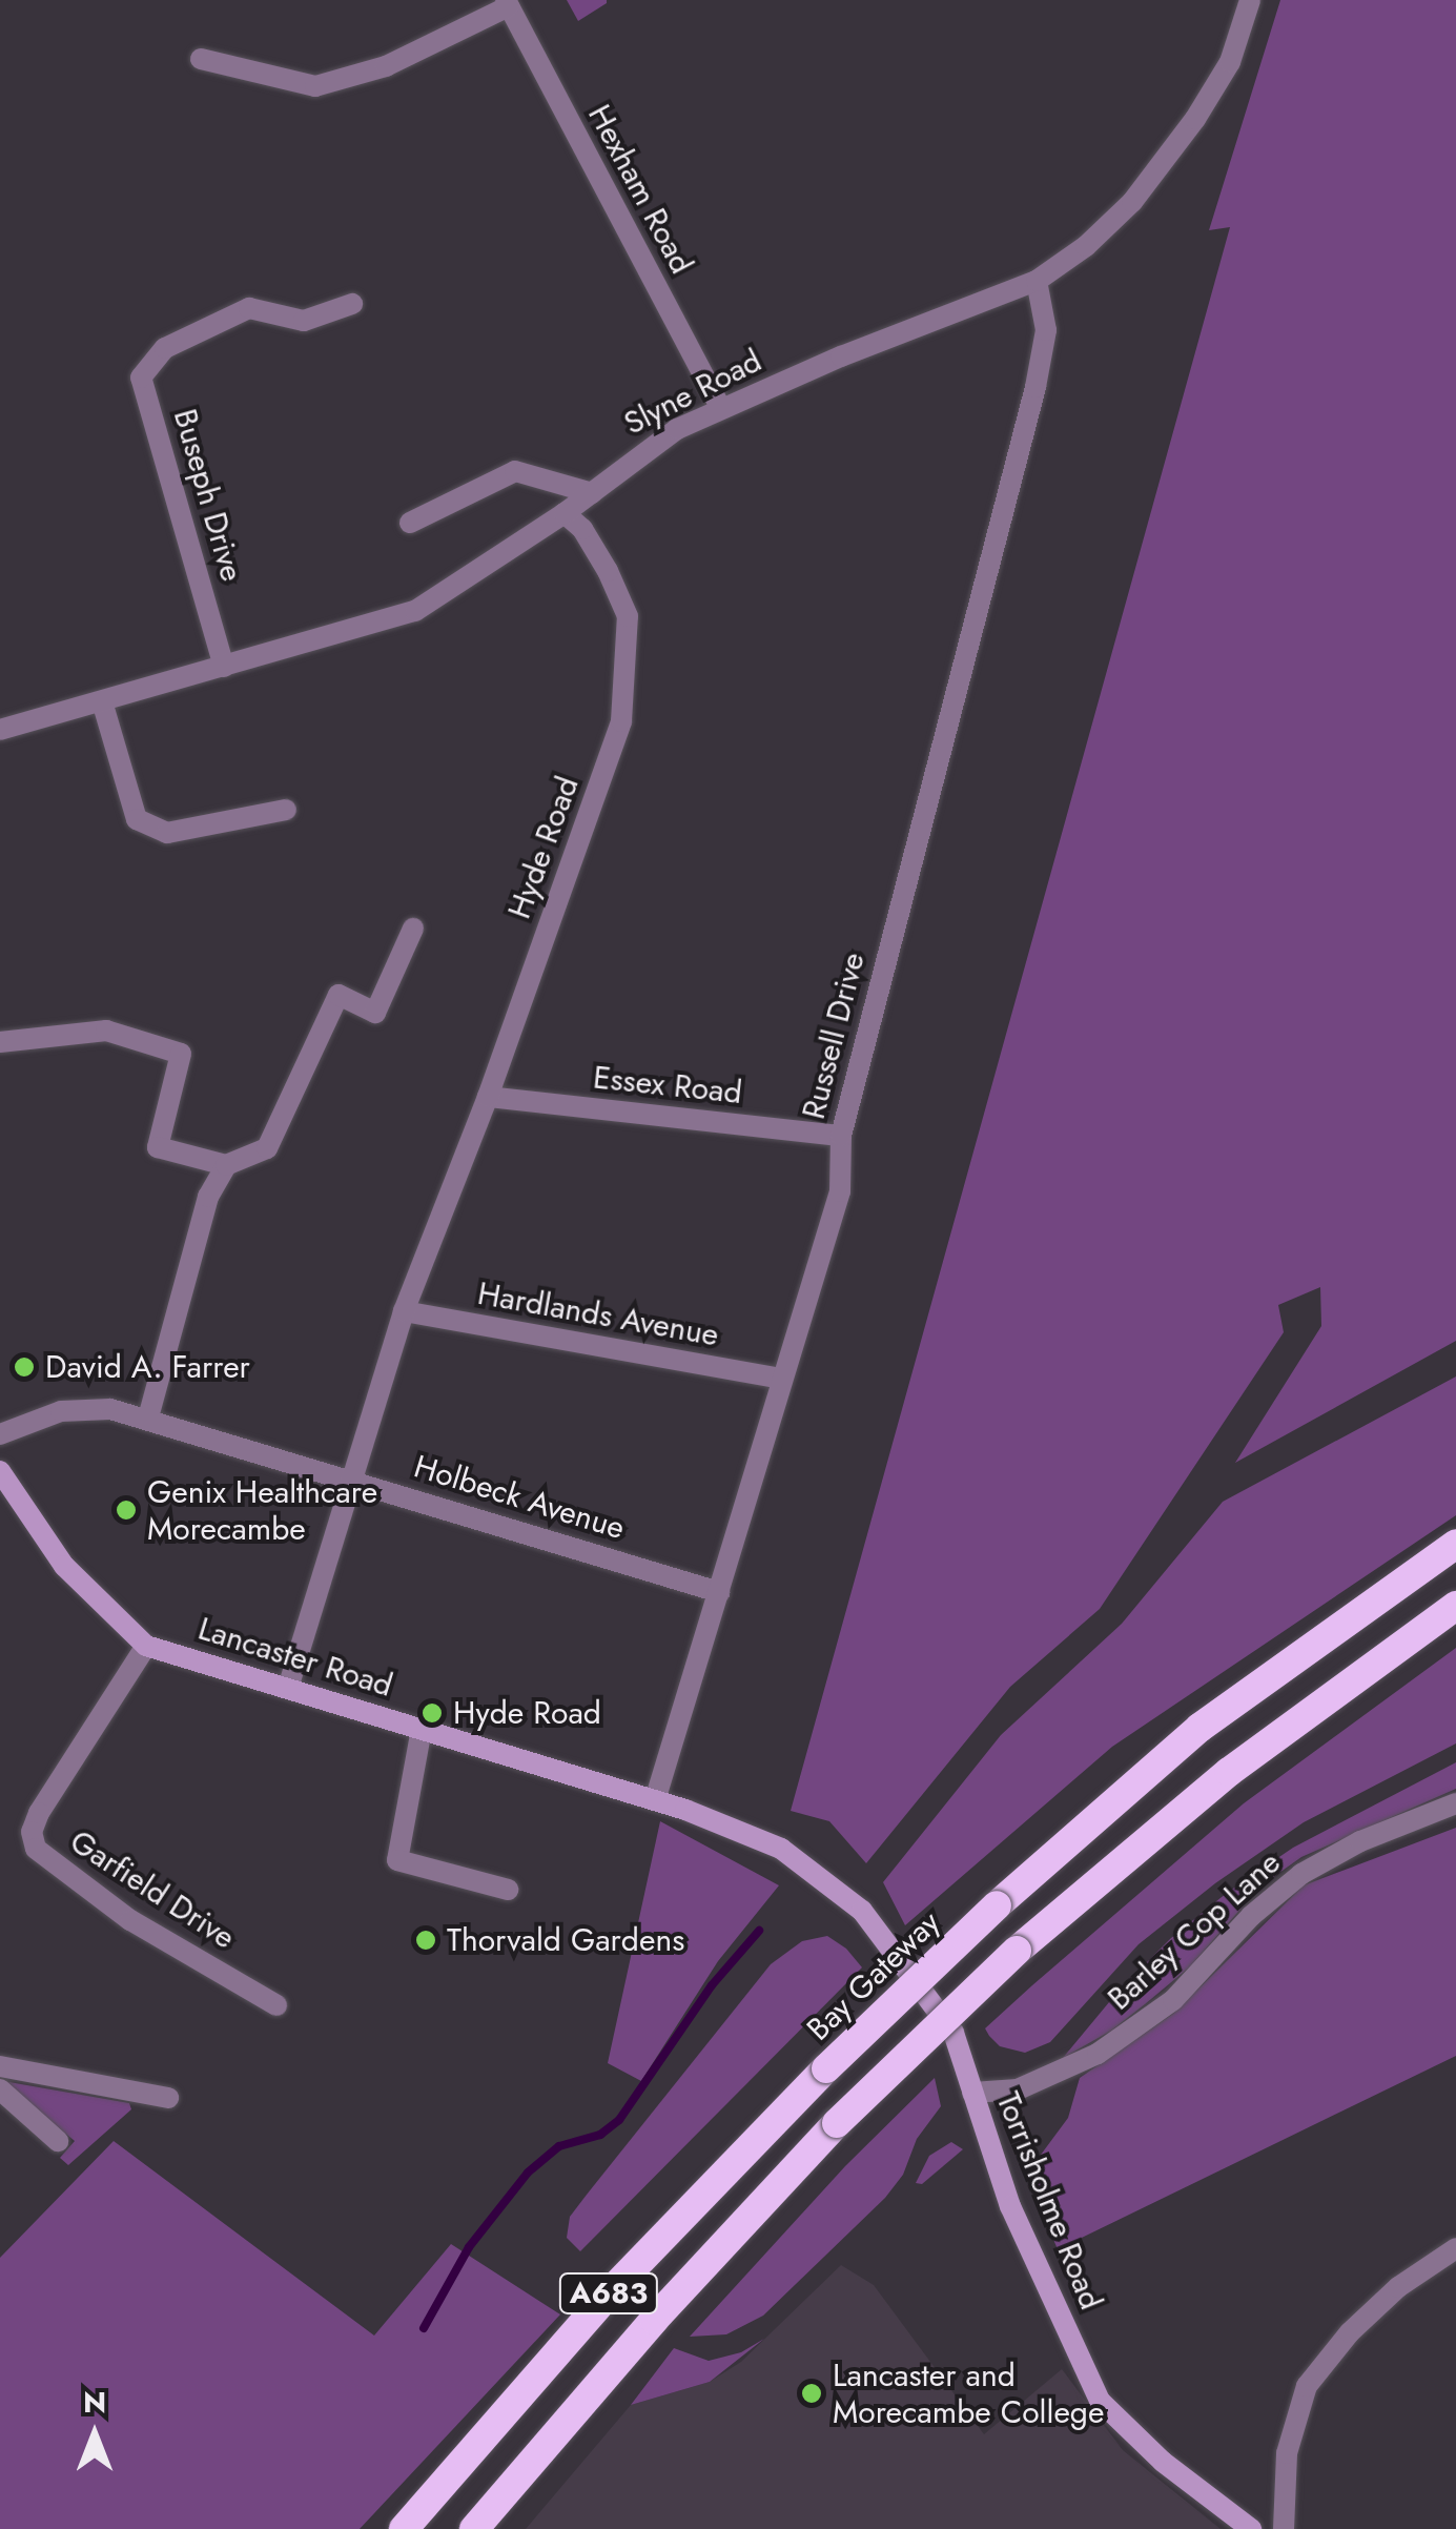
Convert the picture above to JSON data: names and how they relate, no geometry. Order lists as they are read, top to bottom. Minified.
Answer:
{"streets":{"highway":["Bay Gateway","A683"],"main road":["Lancaster Road","Torrisholme Road"],"street":["Hexham Road","Slyne Road","Buseph Drive","Hyde Road","Russell Drive","Essex Road","Hardlands Avenue","Holbeck Avenue","Garfield Drive","Barley Cop Lane"]},"crossings":[["Hexham Road","Slyne Road"],["Slyne Road","Buseph Drive"],["Slyne Road","Hyde Road"],["Slyne Road","Russell Drive"],["Hyde Road","Essex Road"],["Hyde Road","Hardlands Avenue"],["Hyde Road","Holbeck Avenue"],["Hyde Road","Lancaster Road"],["Russell Drive","Essex Road"],["Russell Drive","Hardlands Avenue"],["Russell Drive","Holbeck Avenue"],["Russell Drive","Lancaster Road"],["Lancaster Road","Garfield Drive"],["Lancaster Road","Barley Cop Lane"],["Lancaster Road","Torrisholme Road"],["Barley Cop Lane","Torrisholme Road"]],"places":["David A. Farrer","Genix Healthcare Morecambe","Hyde Road","Thorvald Gardens","Lancaster and Morecambe College"],"north":"top"}
